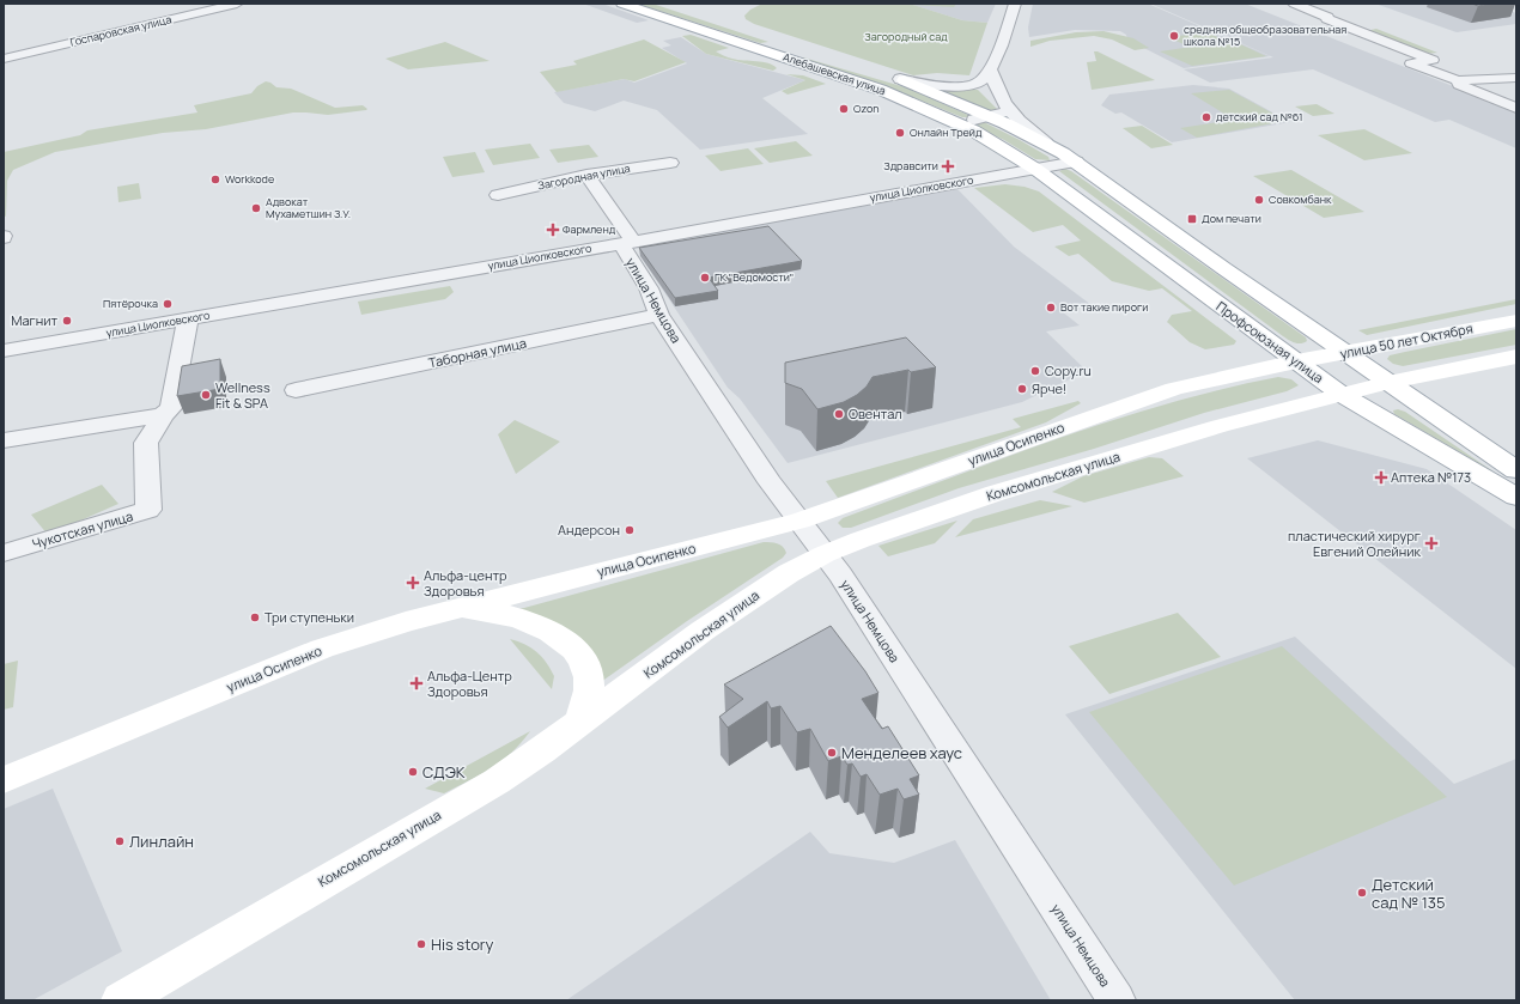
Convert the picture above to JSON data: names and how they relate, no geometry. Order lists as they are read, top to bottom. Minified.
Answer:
{"streets":{"main road":["Алебашевская улица","улица 50 лет Октября","Профсоюзная улица","улица Осипенко","Комсомольская улица"],"street":["Госпаровская улица","Загородная улица","улица Циолковского","улица Немцова","Таборная улица","Чукотская улица"]},"crossings":[["Алебашевская улица","улица Циолковского"],["Алебашевская улица","Профсоюзная улица"],["Загородная улица","улица Немцова"],["улица Циолковского","улица Немцова"],["улица Циолковского","Профсоюзная улица"],["улица Циолковского","Чукотская улица"],["улица Немцова","Таборная улица"],["улица Немцова","улица Осипенко"],["улица Немцова","Комсомольская улица"],["улица 50 лет Октября","Профсоюзная улица"],["улица 50 лет Октября","улица Осипенко"],["Профсоюзная улица","улица Осипенко"],["Профсоюзная улица","Комсомольская улица"]],"parks":["Загородный сад"],"places":{"other":["средняя общеобразовательная школа №15","Ozon","детский сад №61","Онлайн Трейд","Workkode","Совкомбанк","Адвокат Мухаметшин З.У.","ГК \"Ведомости\"","Пятёрочка","Вот такие пироги","Магнит","Copy.ru","Ярче!","Wellness Fit & SPA","Овентал","Андерсон","Три ступеньки","Менделеев хаус","СДЭК","Линлайн","Детский сад № 135","His story"],"health":["Здравсити","Фармленд","Аптека №173","пластический хирург Евгений Олейник","Альфа-центр Здоровья","Альфа-Центр Здоровья"],"transit":["Дом печати"]}}
